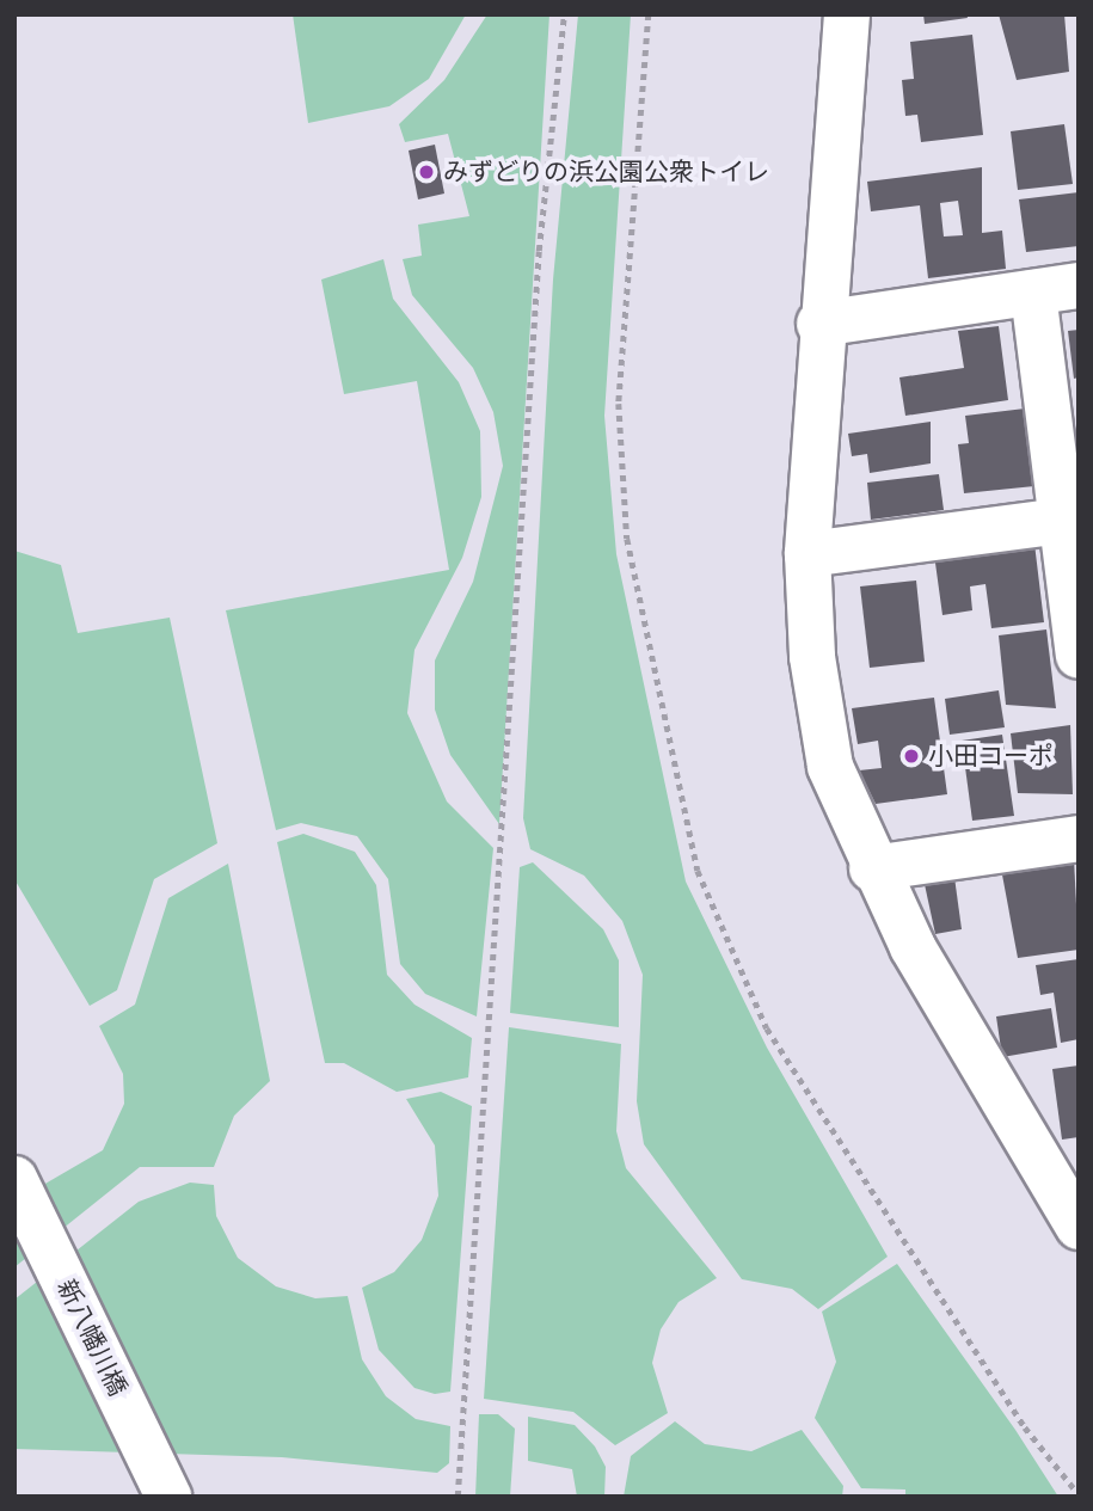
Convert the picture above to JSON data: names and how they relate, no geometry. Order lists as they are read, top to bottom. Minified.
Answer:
{"streets":{"street":["新八幡川橋"]},"places":["みずどりの浜公園公衆トイレ","小田コーポ"]}
